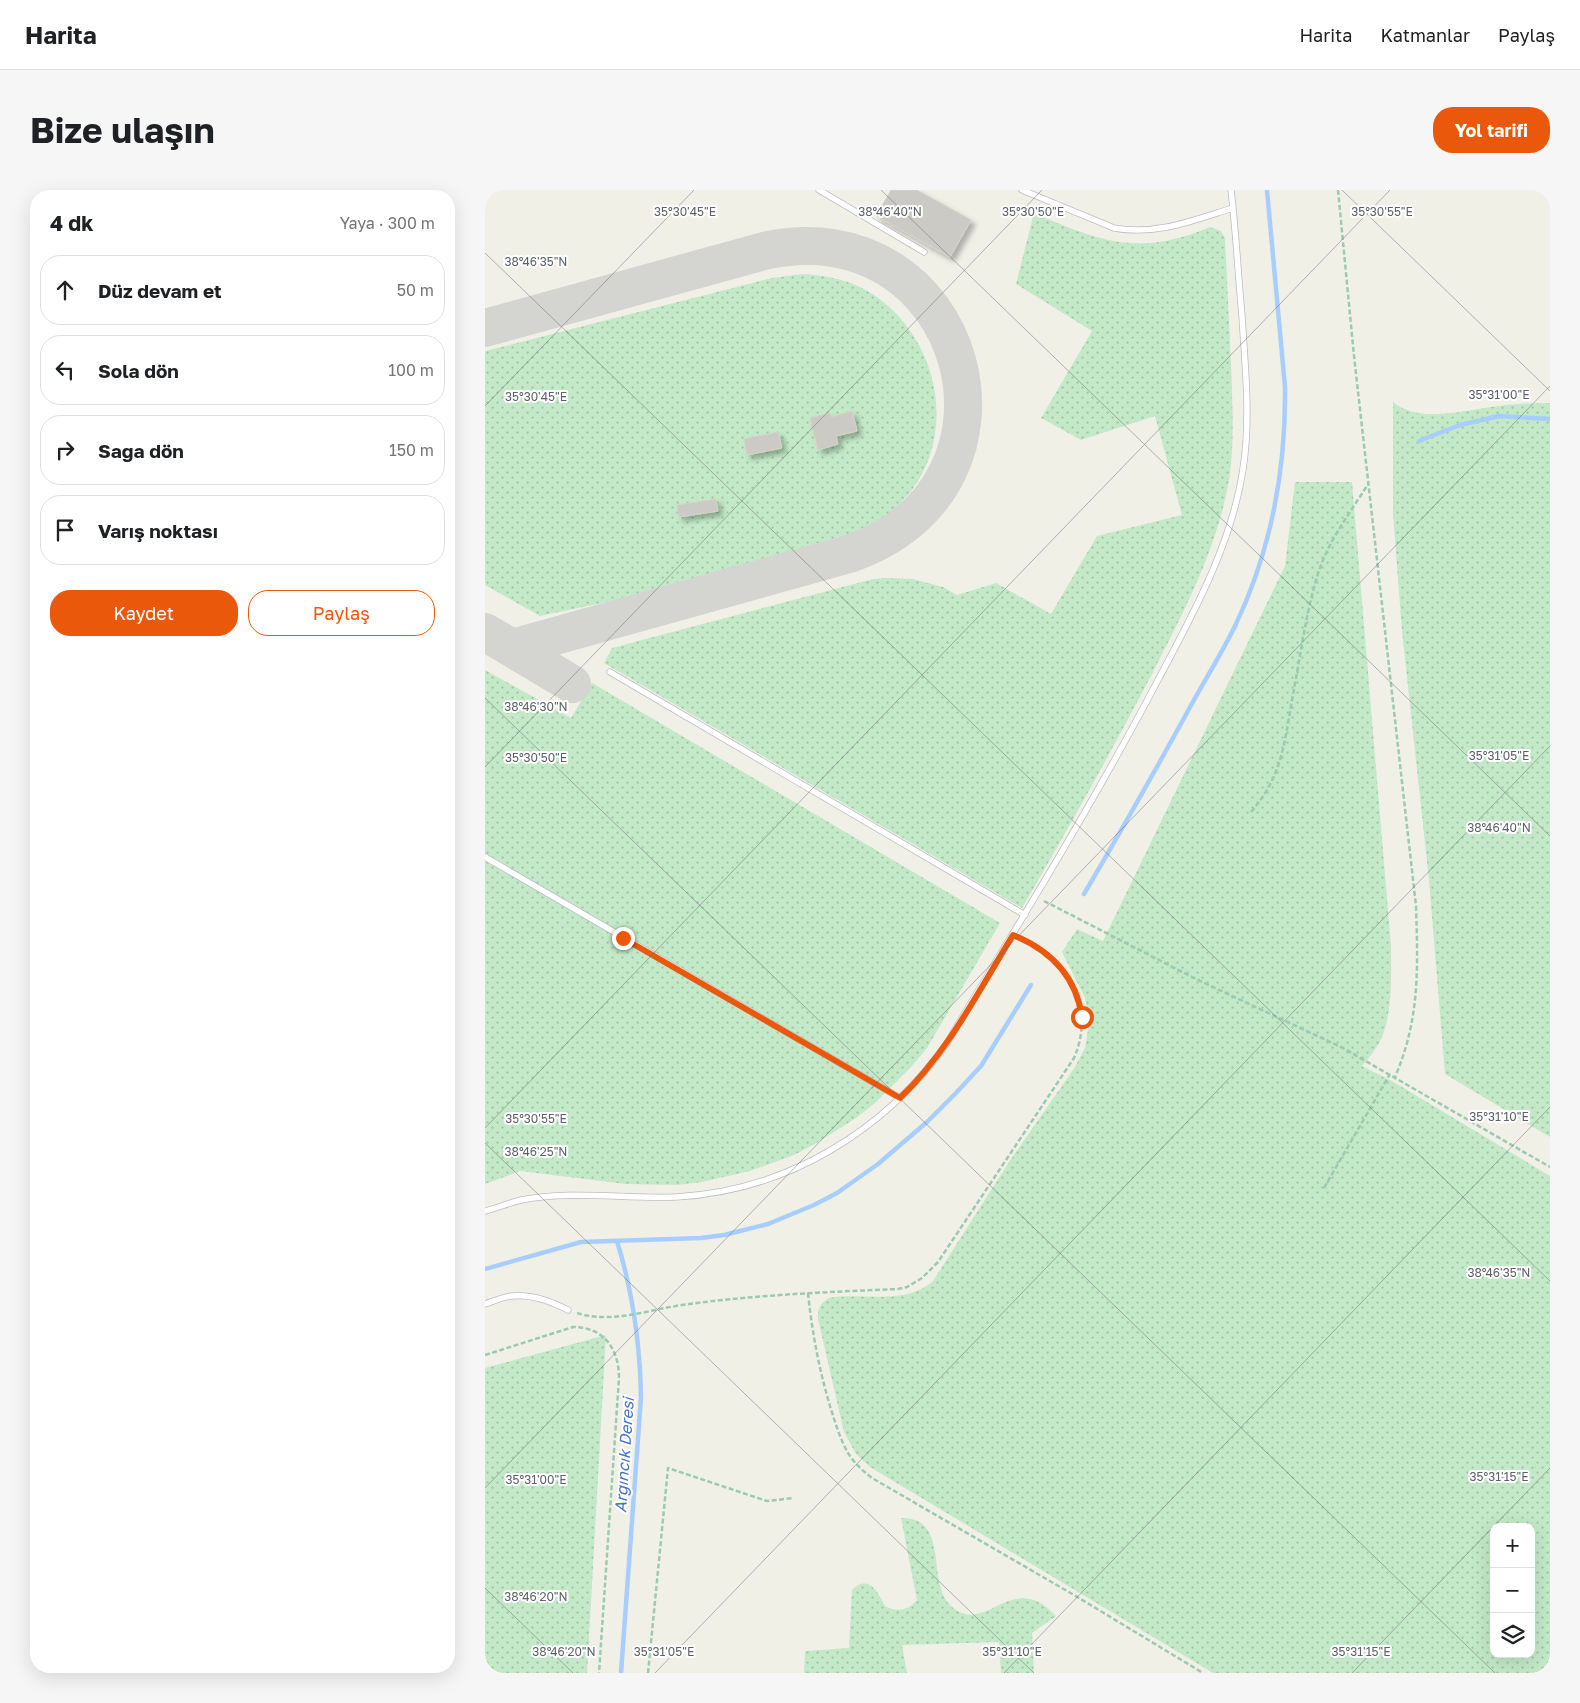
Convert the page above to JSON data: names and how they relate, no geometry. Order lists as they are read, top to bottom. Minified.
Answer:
{"water":["Argıncık Deresi"],"page":{"header":"Harita","nav":["Harita","Katmanlar","Paylaş"],"buttons":["Yol tarifi",["Kaydet","Paylaş"]],"title":"Bize ulaşın","heading":["4 dk","Yaya · 300 m"],"list":[["Düz devam et","50 m"],["Sola dön","100 m"],["Sağa dön","150 m"],"Varış noktası"],"map_buttons":["+","−"]},"coordinates":["38°46'40\"N","35°30'45\"E","35°30'50\"E","35°30'55\"E","38°46'35\"N","35°31'00\"E","38°46'30\"N","35°31'05\"E","35°31'10\"E","38°46'25\"N","35°31'15\"E","38°46'20\"N"]}
